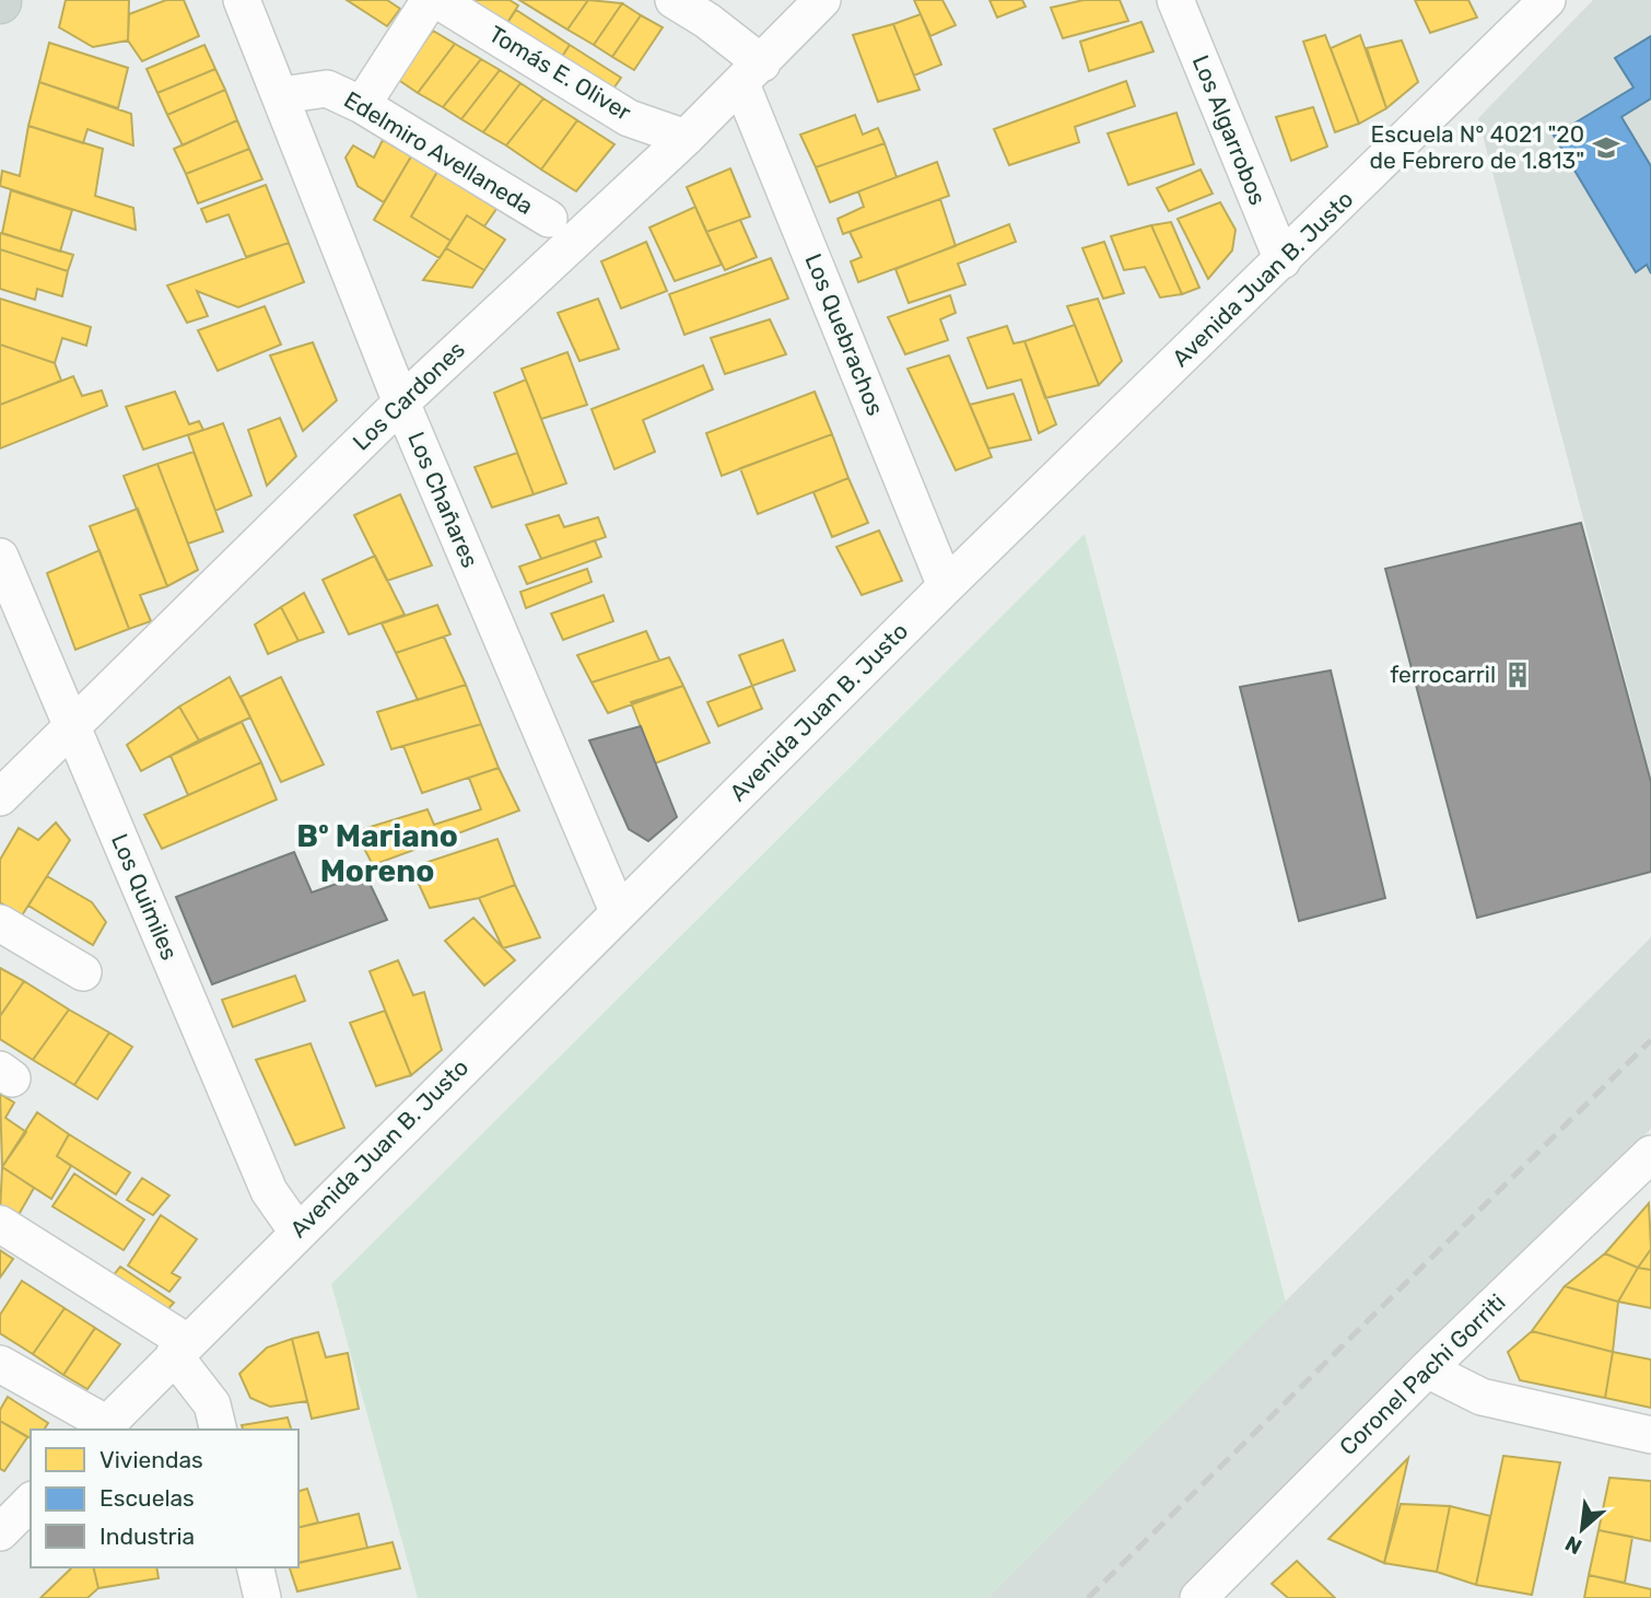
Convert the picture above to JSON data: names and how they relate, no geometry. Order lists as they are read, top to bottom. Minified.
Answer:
{"streets":{"street":["Tomás E. Oliver","Los Algarrobos","Edelmiro Avellaneda","Avenida Juan B. Justo","Los Quebrachos","Los Cardones","Los Chañares","Los Quimiles","Coronel Pachi Gorriti"]},"crossings":[["Tomás E. Oliver","Los Cardones"],["Los Algarrobos","Avenida Juan B. Justo"],["Edelmiro Avellaneda","Los Chañares"],["Avenida Juan B. Justo","Los Quebrachos"],["Avenida Juan B. Justo","Los Chañares"],["Avenida Juan B. Justo","Los Quimiles"],["Los Quebrachos","Los Cardones"],["Los Cardones","Los Chañares"],["Los Cardones","Los Quimiles"]],"districts":["Bº Mariano Moreno"],"places":{"school or university":["Escuela N° 4021 \"20 de Febrero de 1.813\""],"building":["ferrocarril"]},"legend":["Viviendas","Escuelas","Industria"],"north":"bottom left"}
